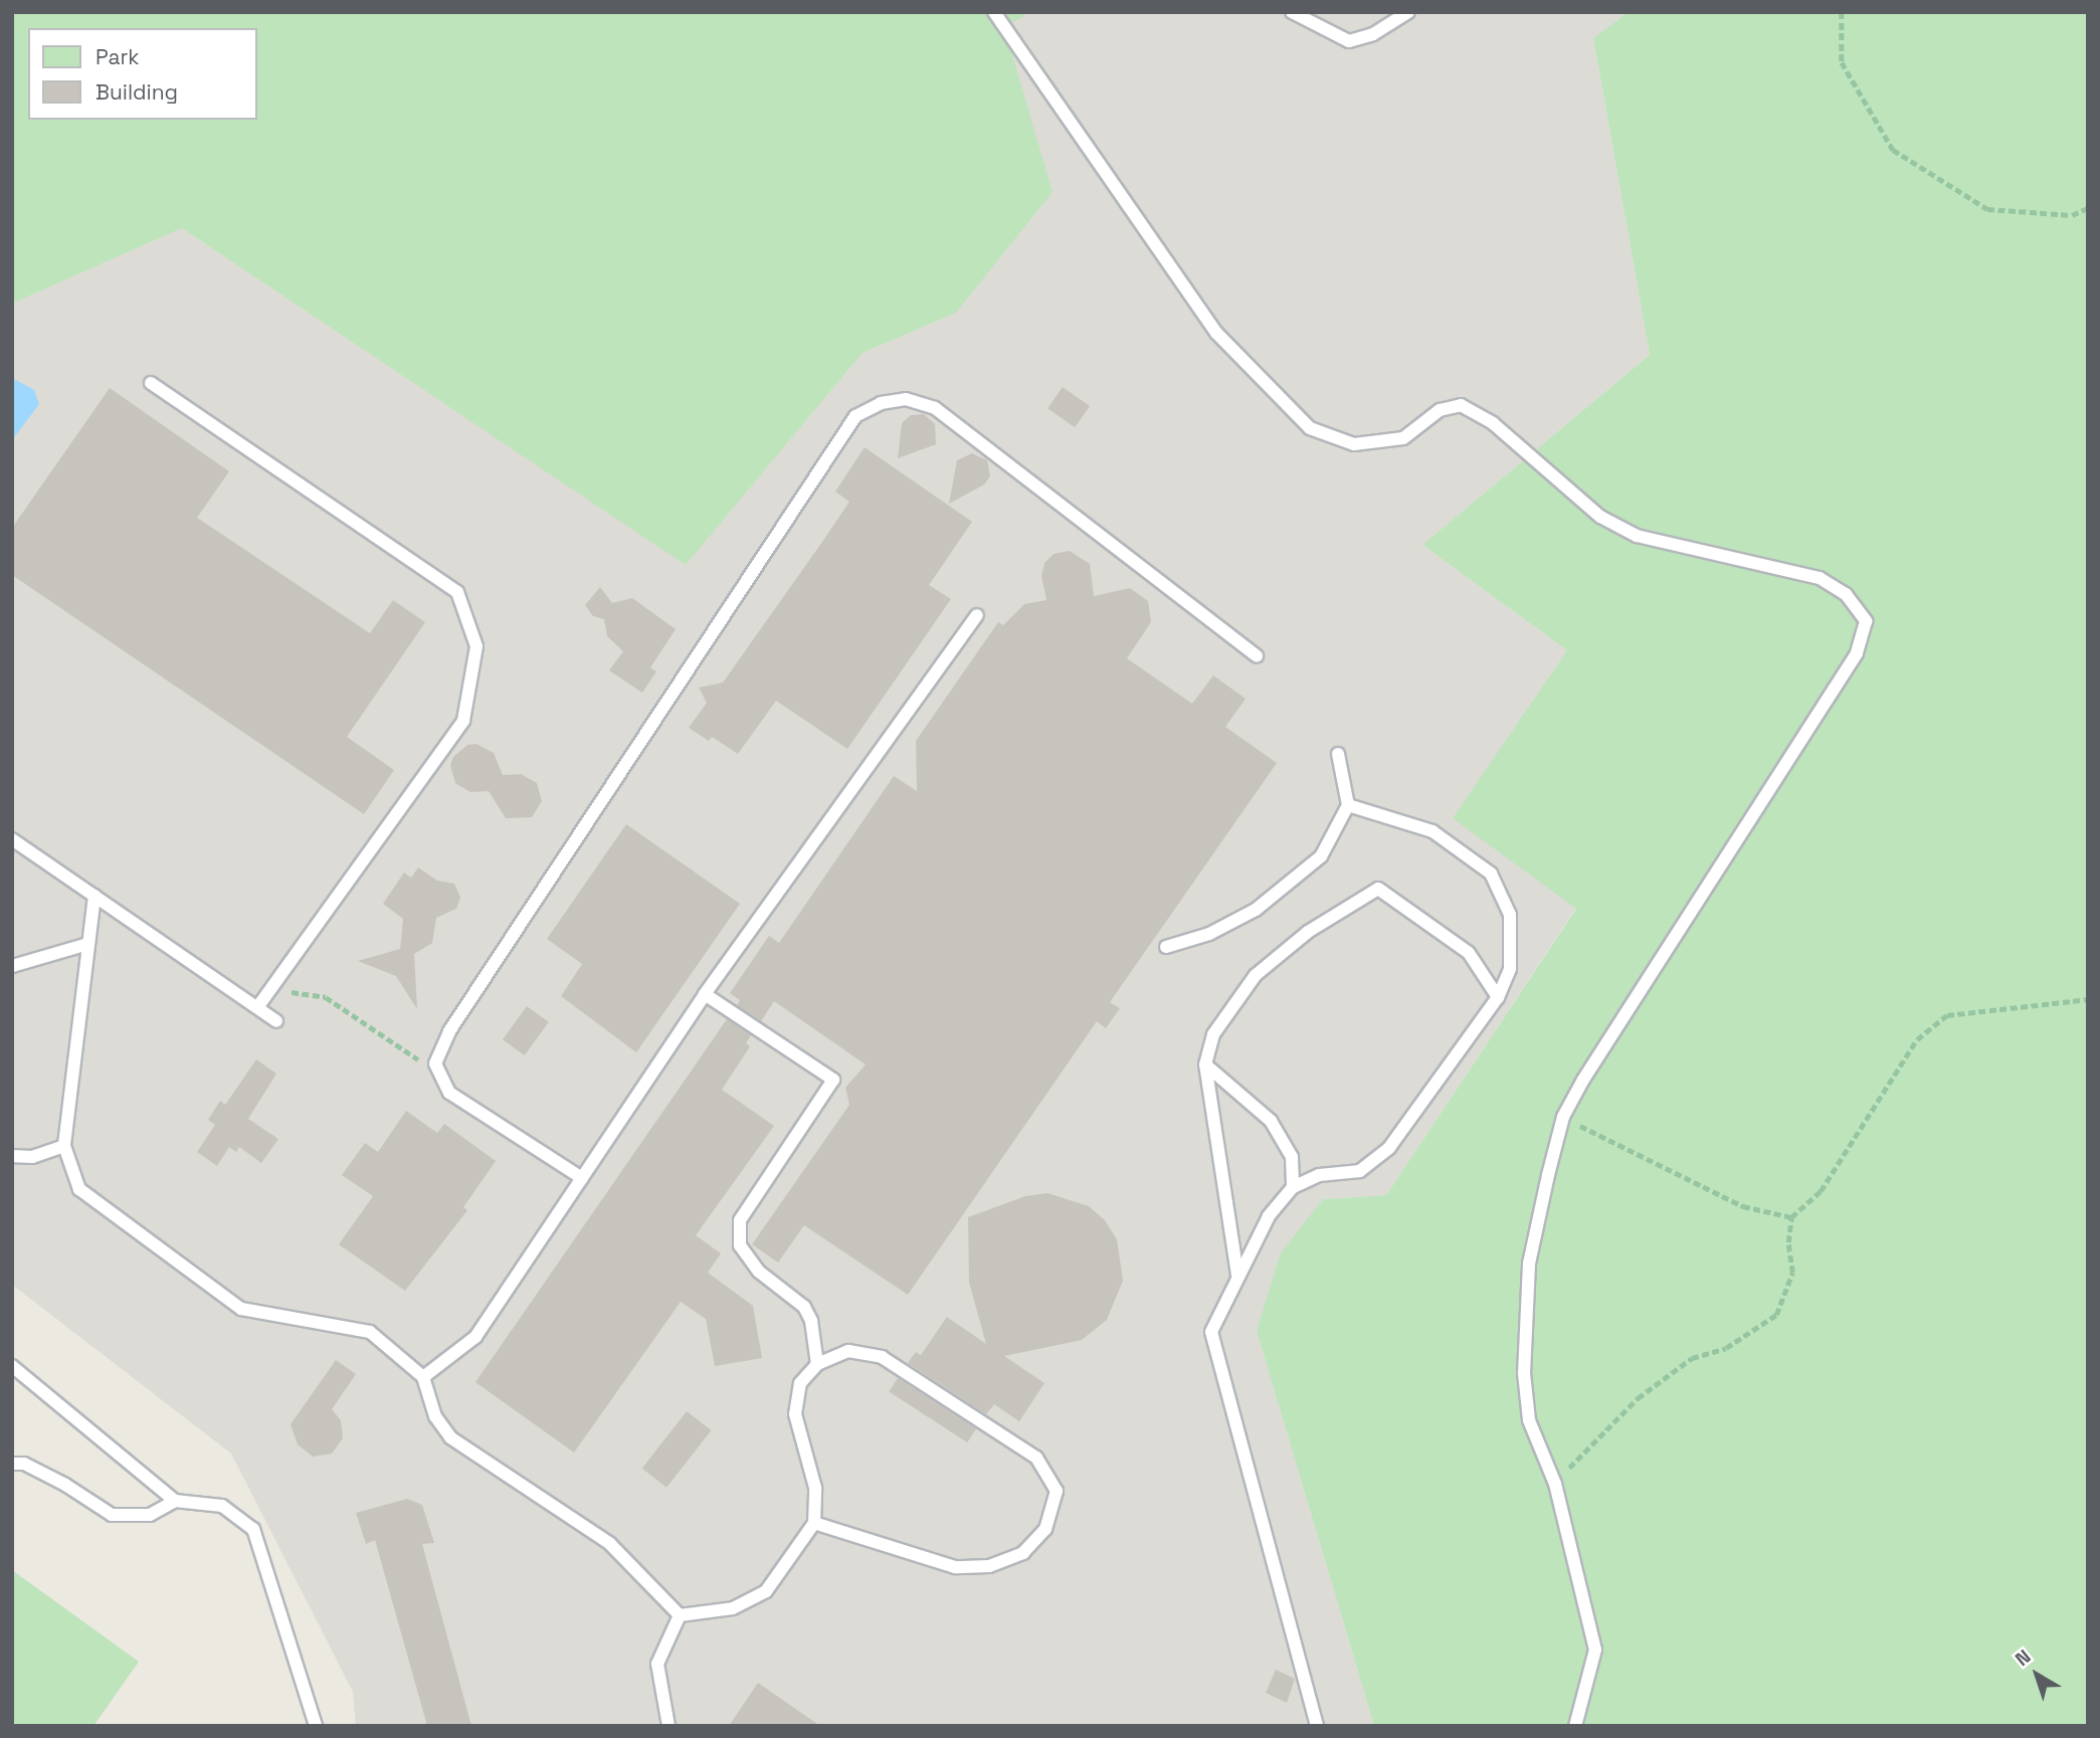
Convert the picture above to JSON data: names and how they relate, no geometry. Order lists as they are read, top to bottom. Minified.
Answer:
{"legend":["Park","Building"],"north":"top left"}
